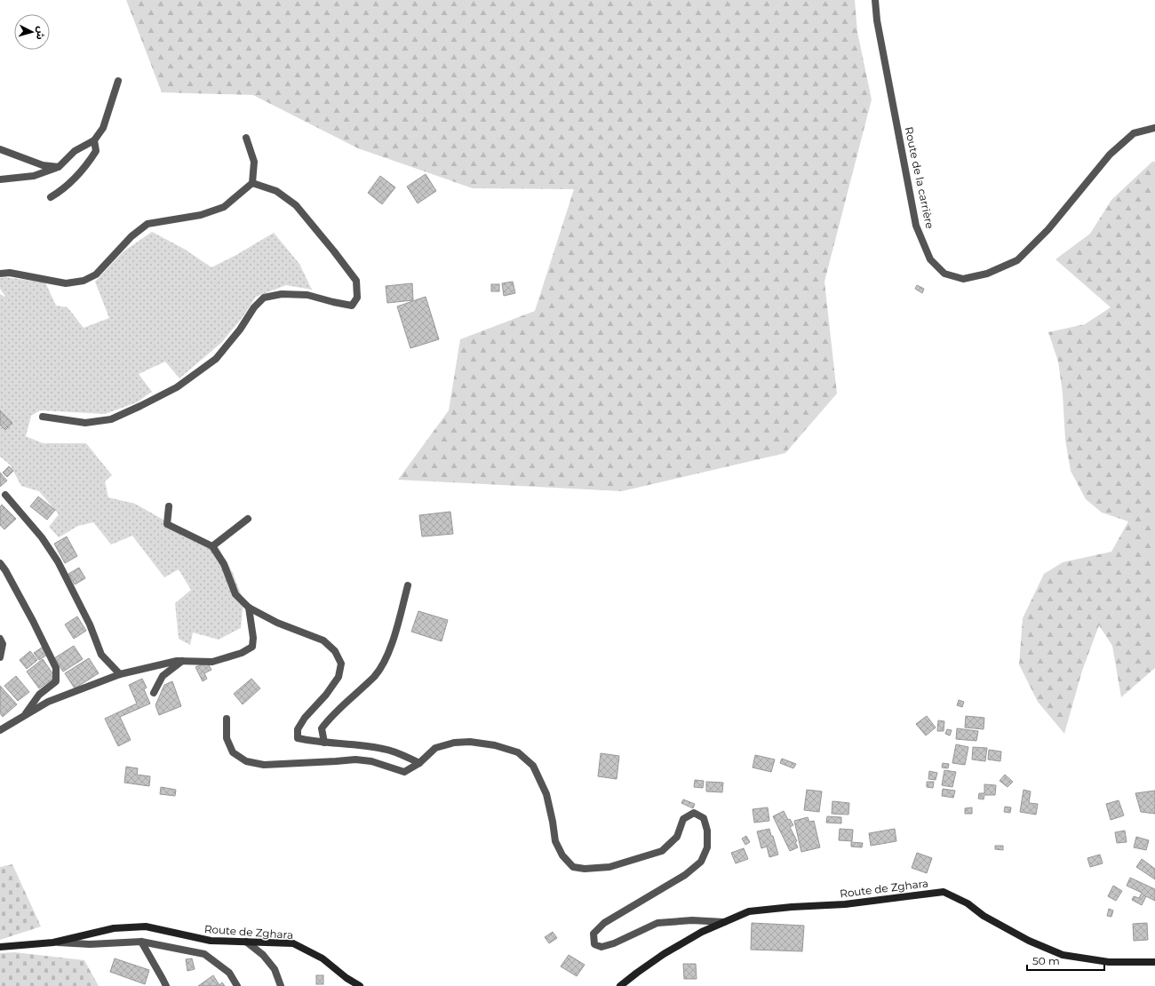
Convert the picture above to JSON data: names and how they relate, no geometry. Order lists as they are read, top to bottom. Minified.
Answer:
{"streets":{"street":["Route de la carrière","Route de Zghara"]},"scale_bar":"50 m","north":"right"}
